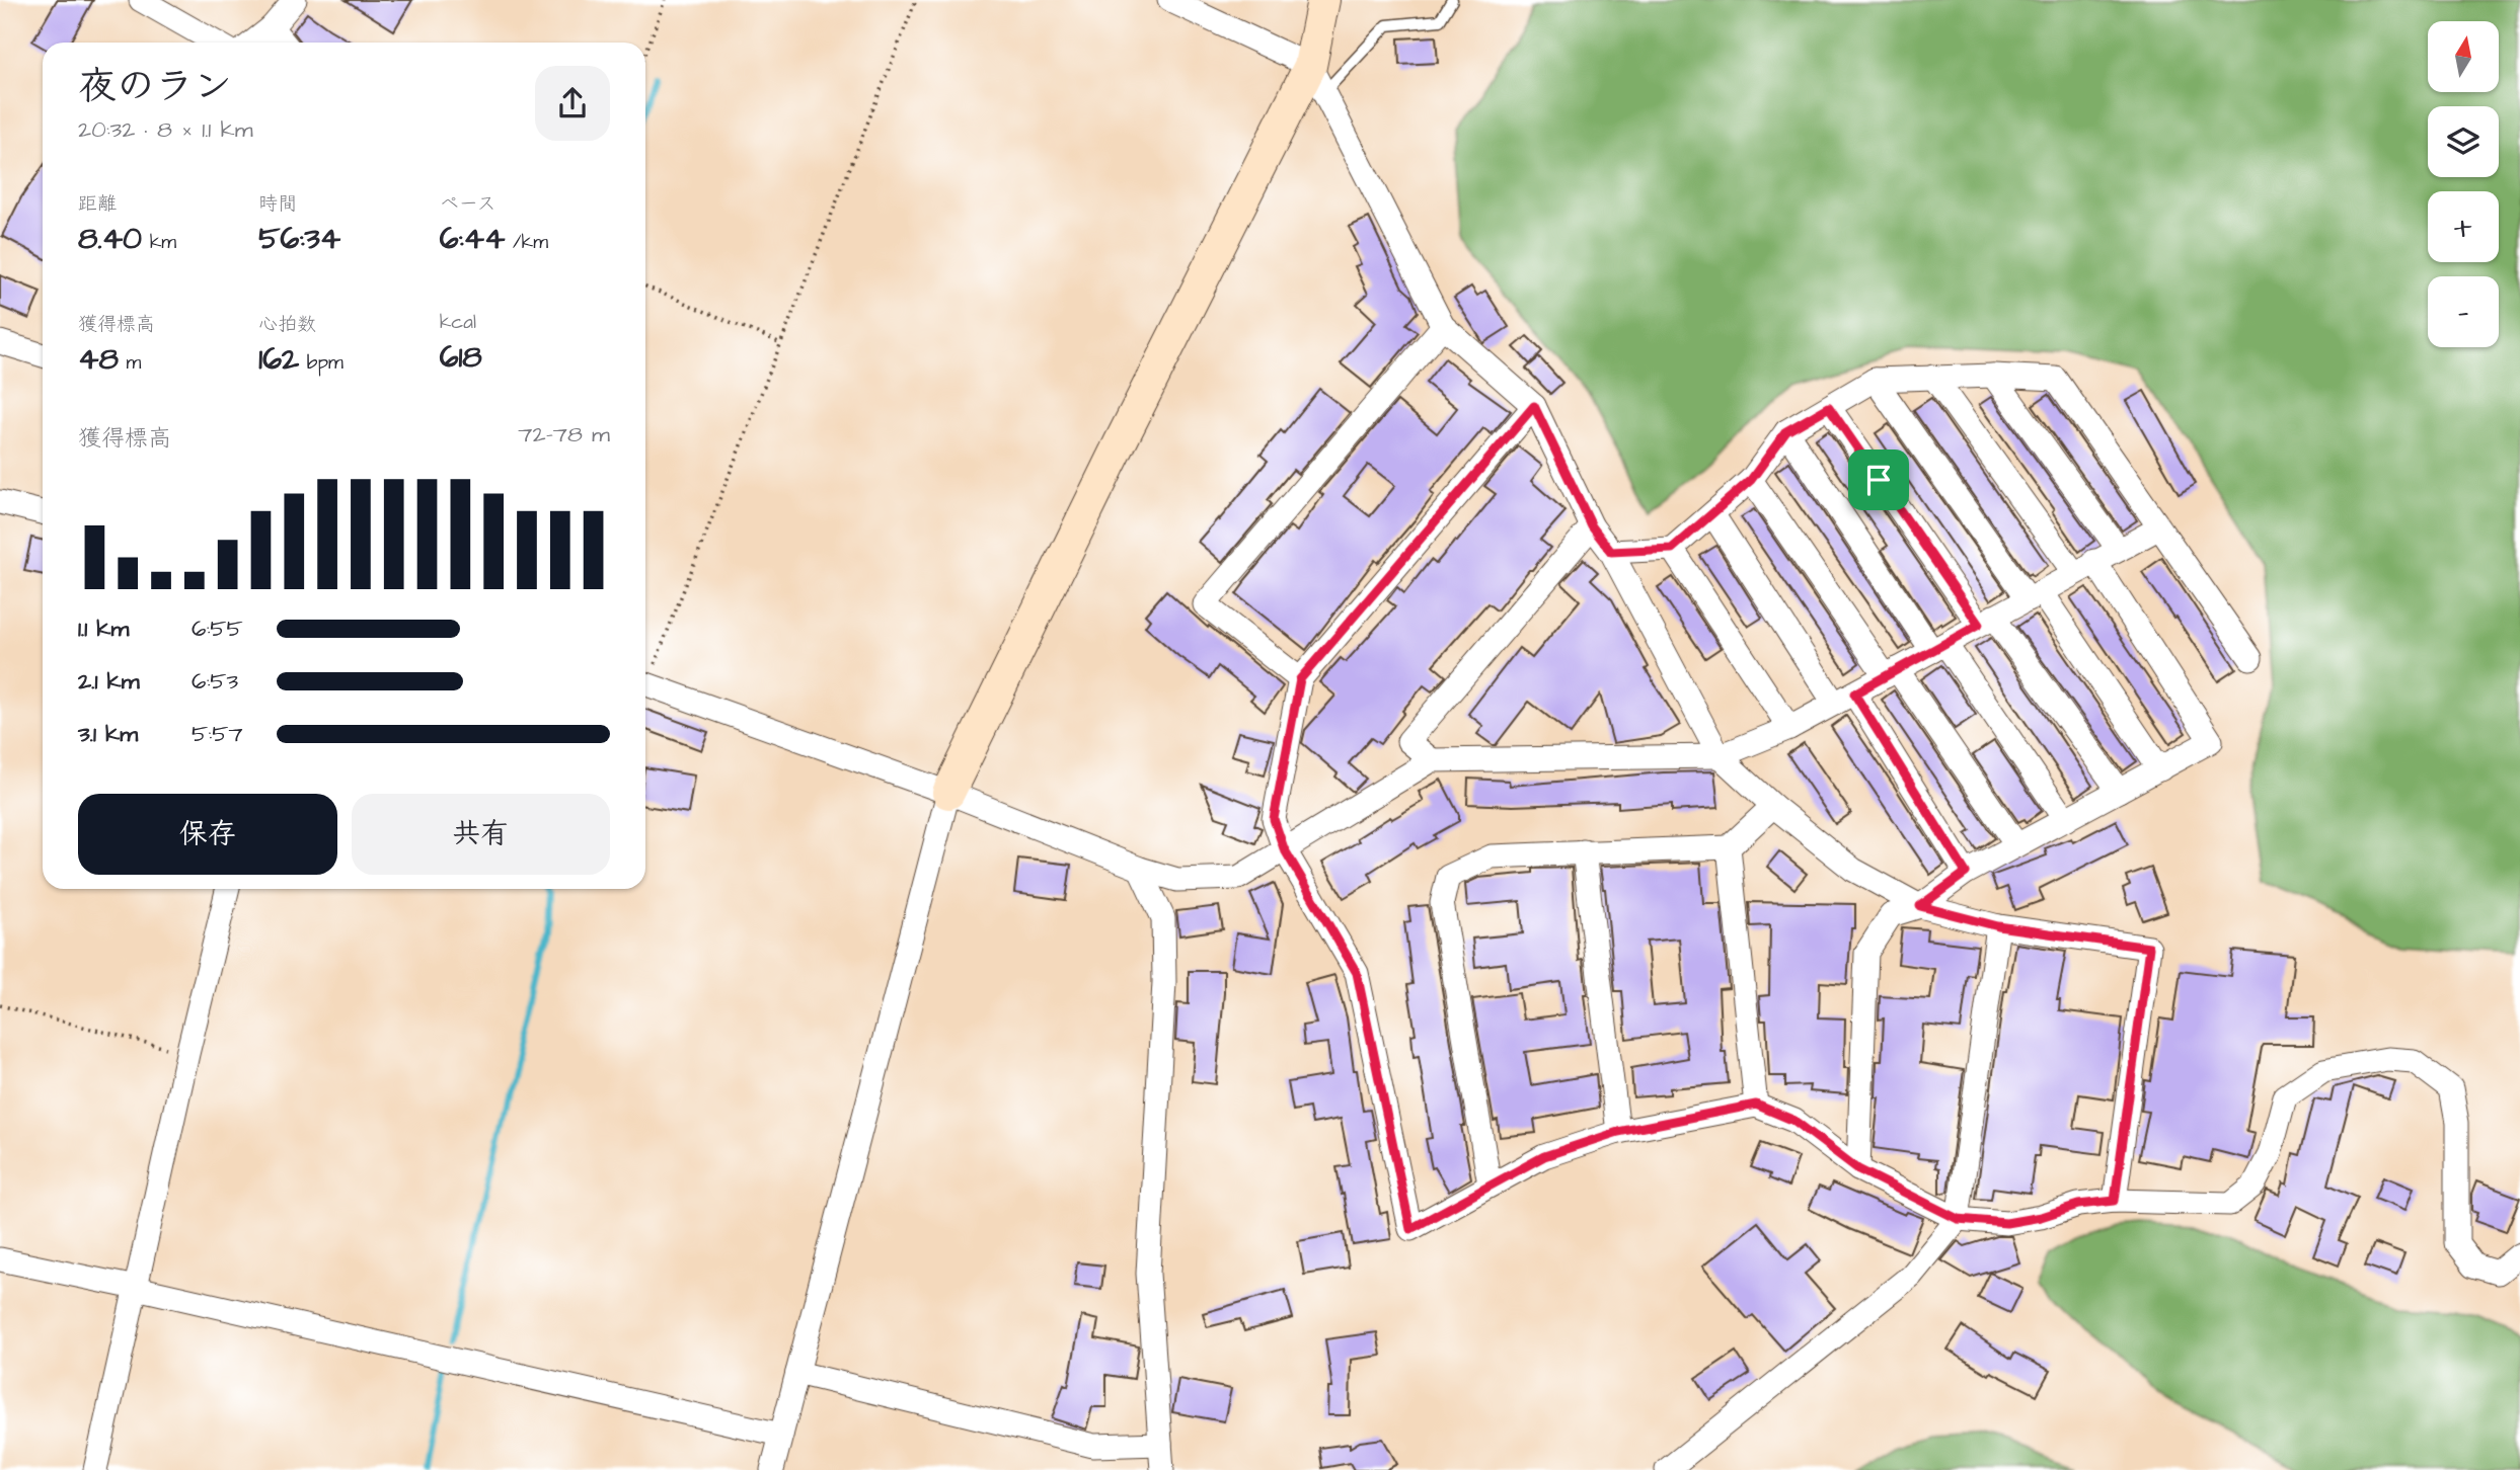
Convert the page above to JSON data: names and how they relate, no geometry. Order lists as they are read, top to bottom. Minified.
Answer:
{"north":"top","page":{"map_buttons":["+","−"],"heading":["夜のラン","20:32 · 8 × 1.1 km"],"stats":[["距離","8.40 km"],["時間","56:34"],["ペース","6:44 /km"],["獲得標高","48 m"],["心拍数","162 bpm"],["kcal","618"]],"chart":["獲得標高","72–78 m"],"list":[{"name":"1.1 km","note":"6:55"},{"name":"2.1 km","note":"6:53"},{"name":"3.1 km","note":"5:57"}],"buttons":["保存","共有"]}}
